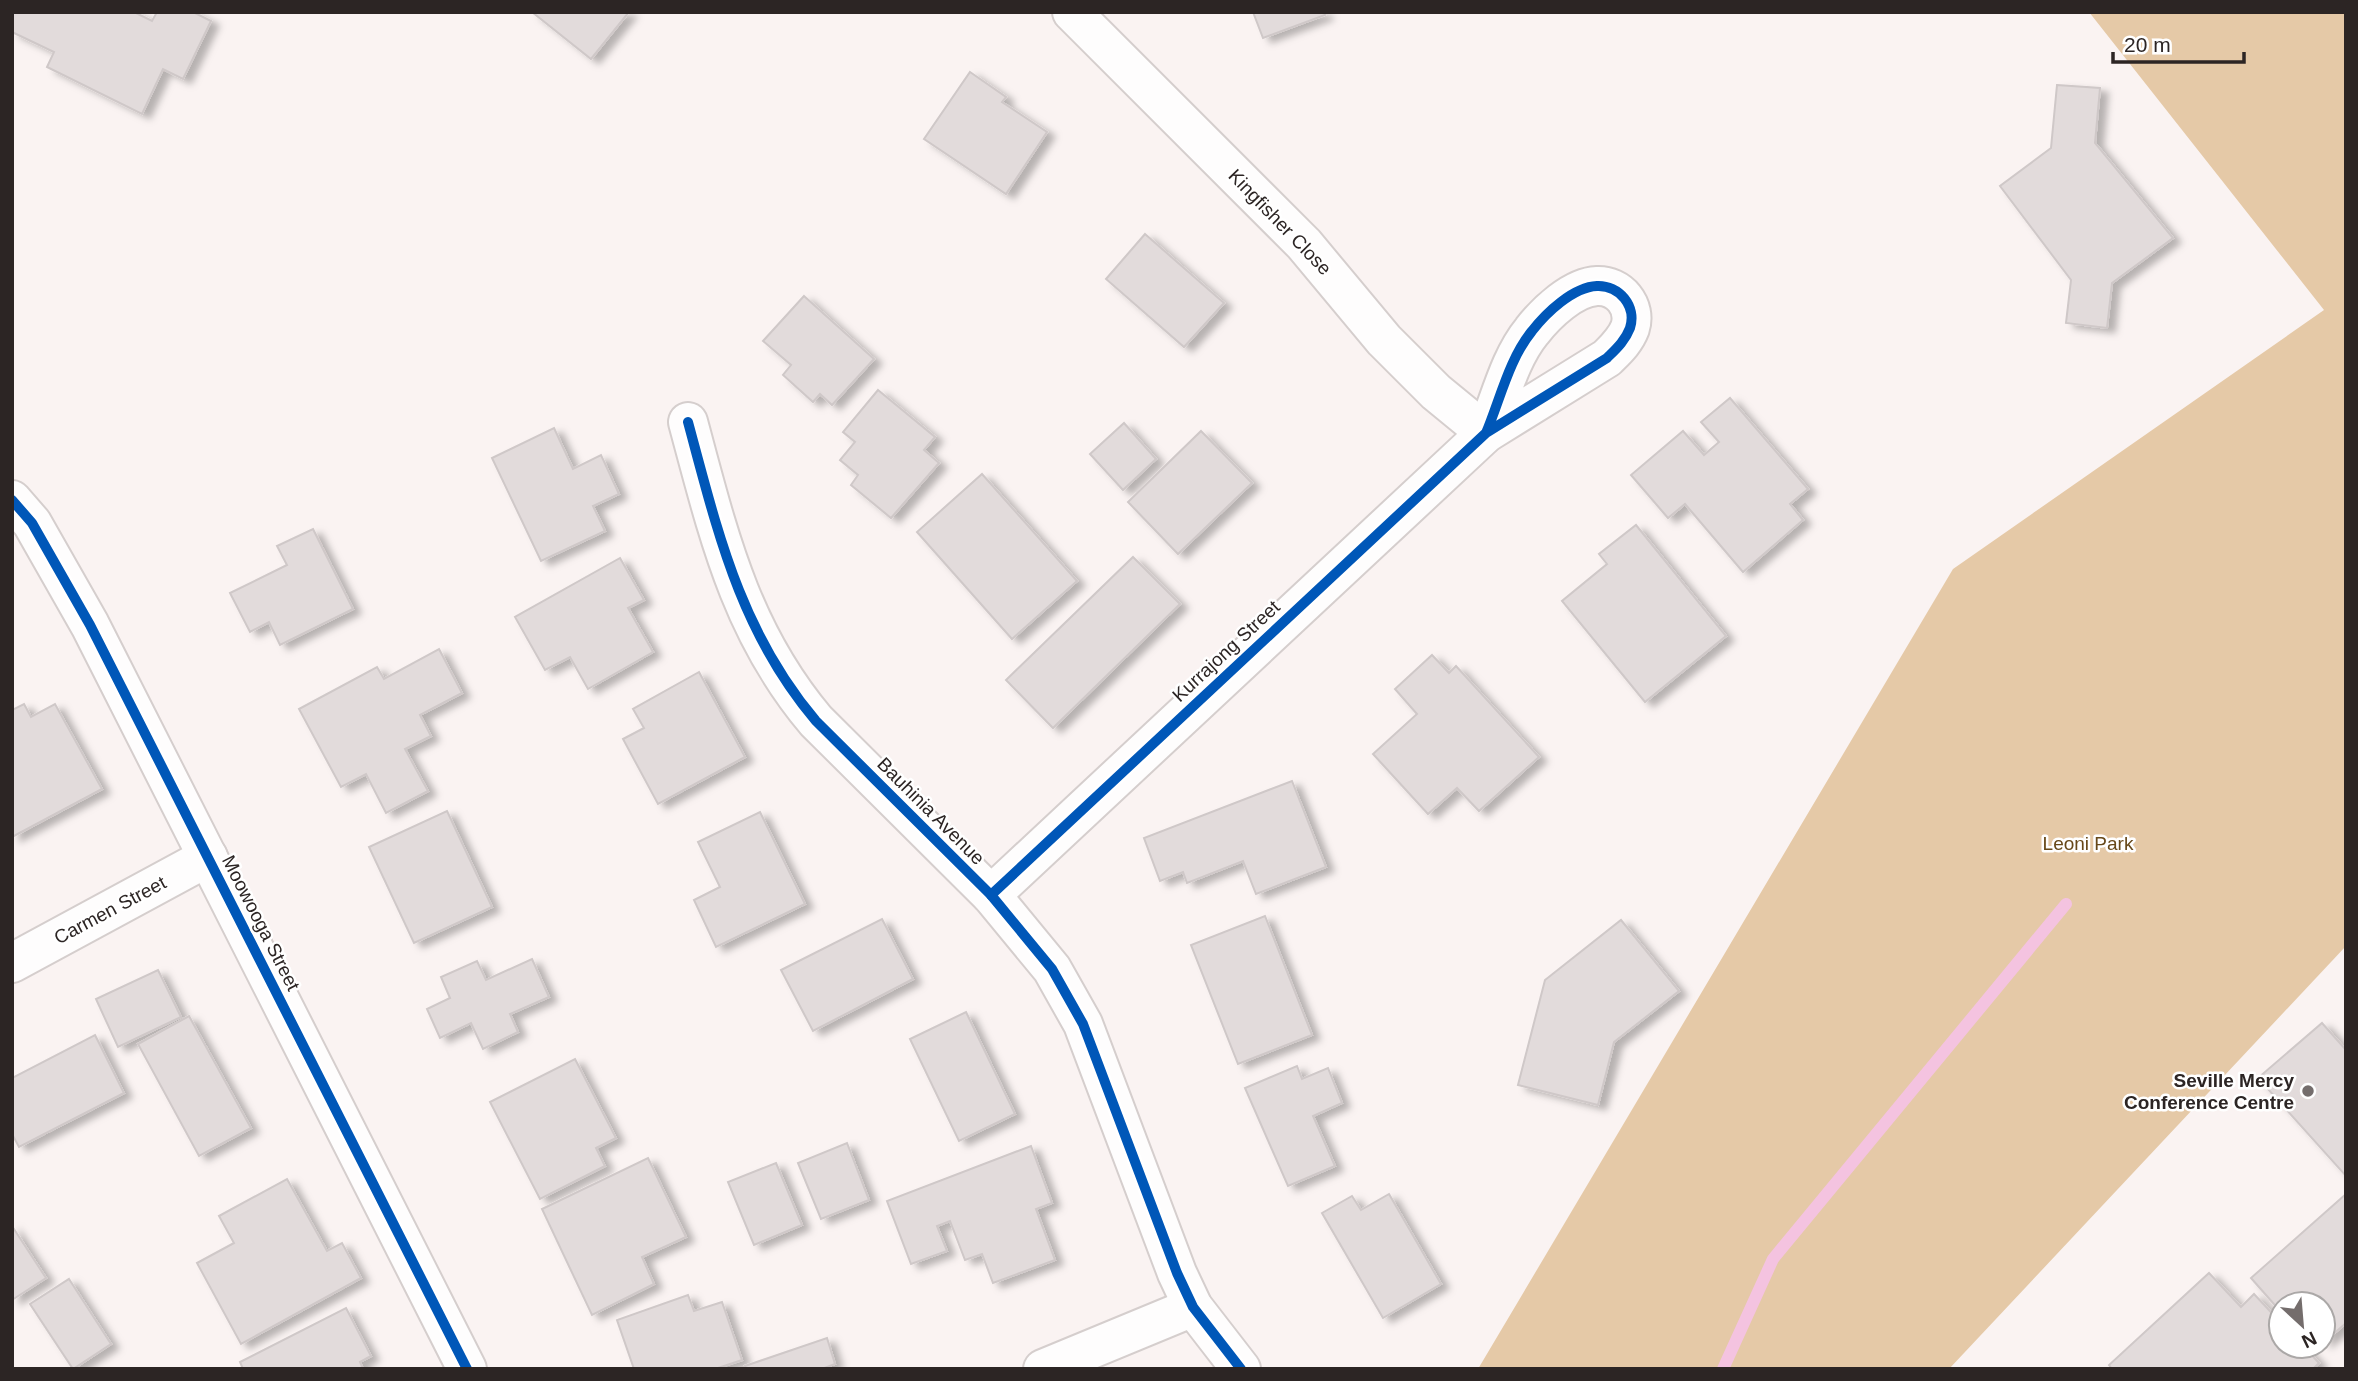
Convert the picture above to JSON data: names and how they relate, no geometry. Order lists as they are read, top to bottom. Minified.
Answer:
{"streets":{"street":["Kingfisher Close","Kurrajong Street","Bauhinia Avenue","Carmen Street","Moowooga Street"]},"crossings":[["Kingfisher Close","Kurrajong Street"],["Kurrajong Street","Bauhinia Avenue"],["Carmen Street","Moowooga Street"]],"parks":["Leoni Park"],"places":["Seville Mercy Conference Centre"],"scale_bar":"20 m","north":"bottom right"}
